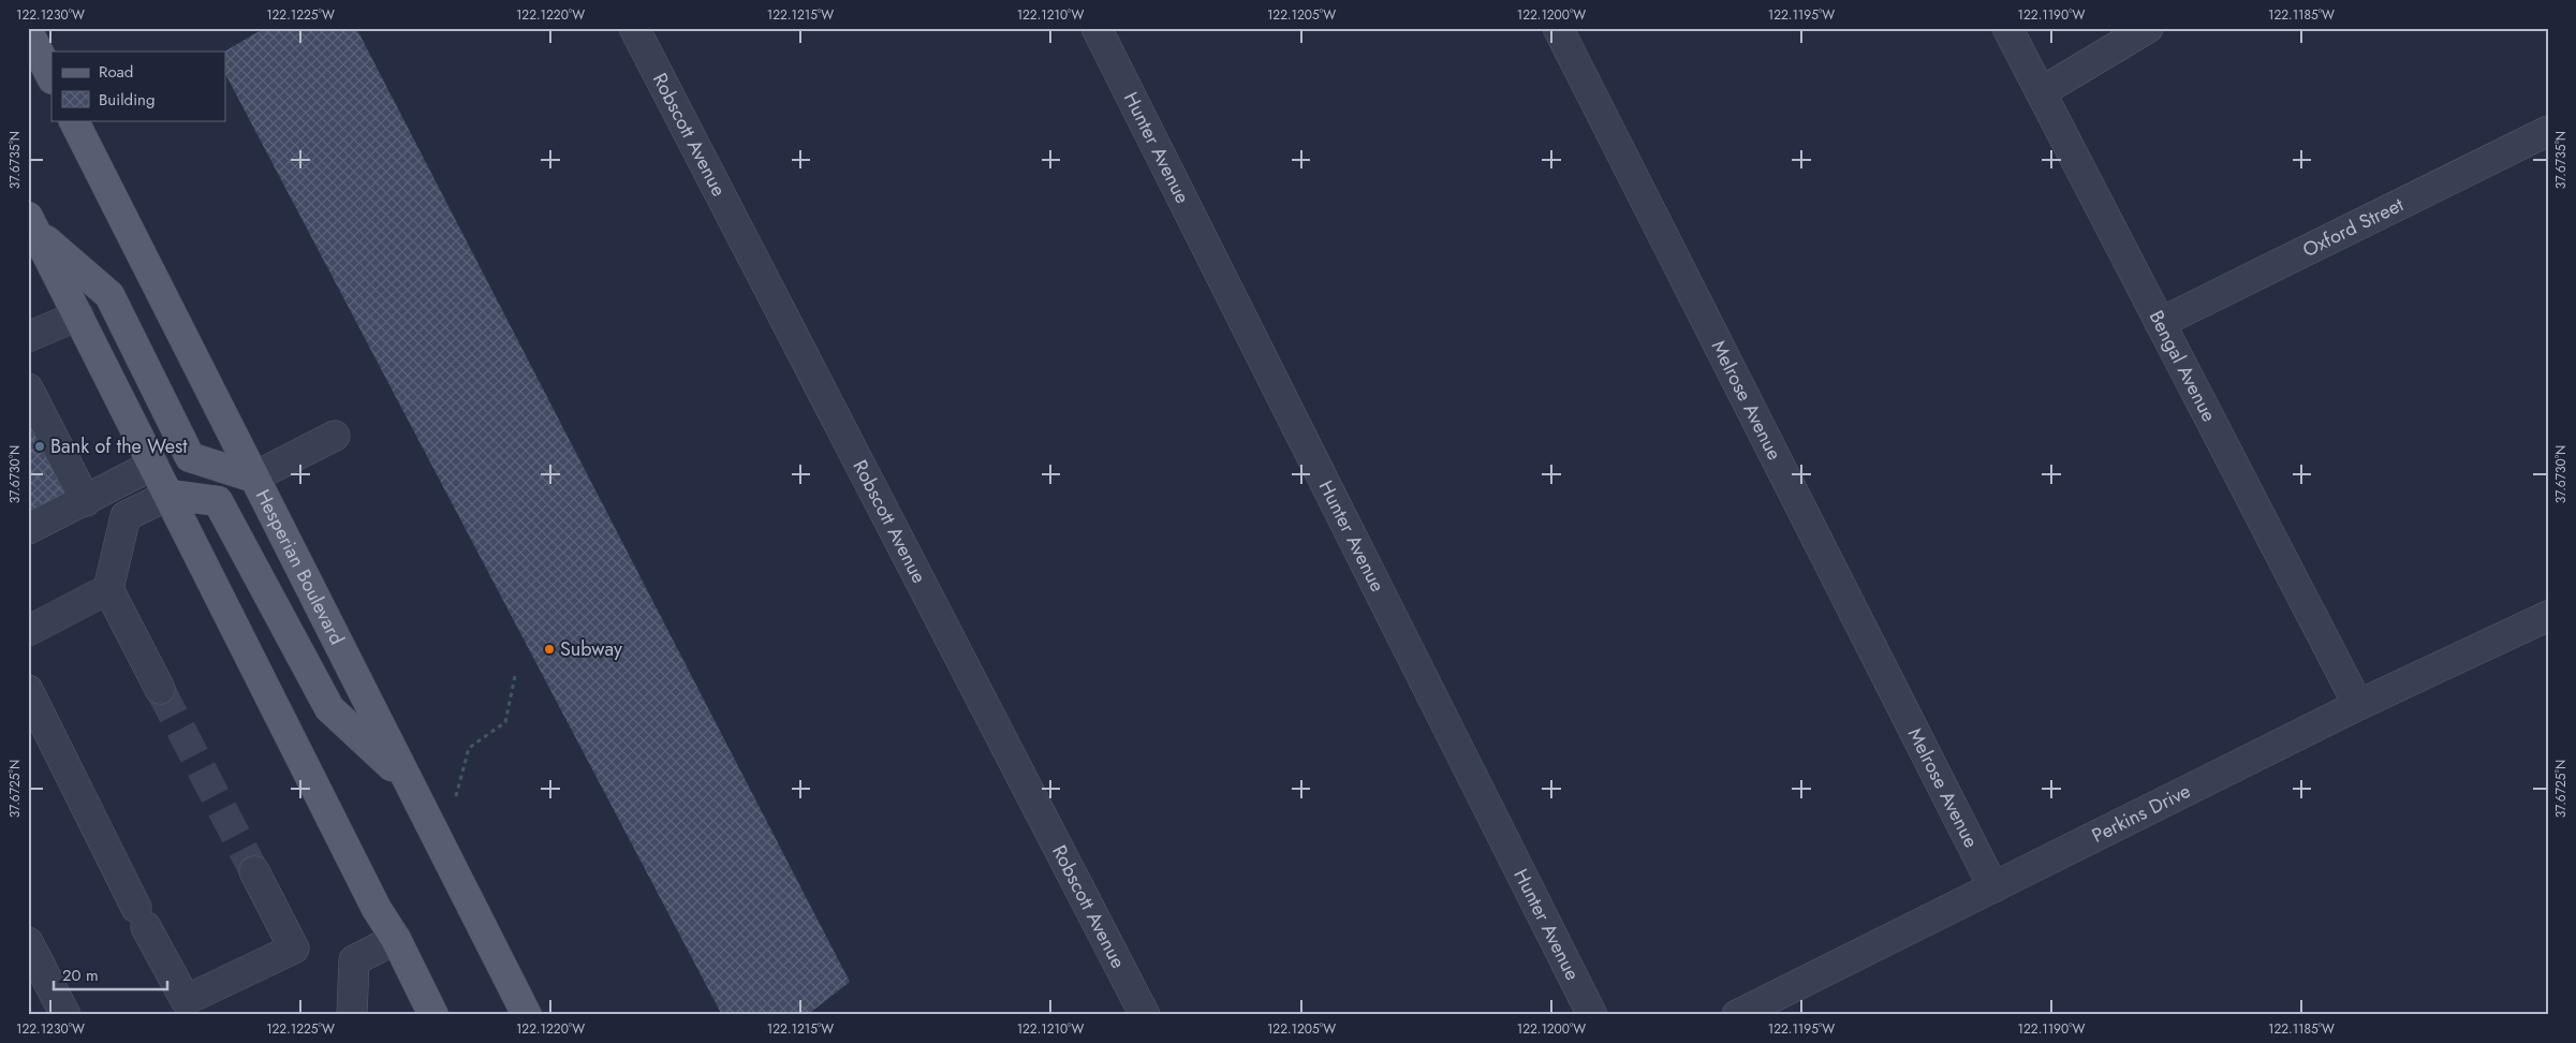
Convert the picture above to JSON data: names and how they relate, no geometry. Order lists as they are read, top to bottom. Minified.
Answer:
{"streets":{"main road":["Hesperian Boulevard"],"street":["Robscott Avenue","Hunter Avenue","Oxford Street","Bengal Avenue","Melrose Avenue","Perkins Drive"]},"crossings":[["Oxford Street","Bengal Avenue"],["Bengal Avenue","Perkins Drive"],["Melrose Avenue","Perkins Drive"]],"places":["Bank of the West","Subway"],"legend":["Road","Building"],"scale_bar":"20 m","coordinates":["122.1230°W","122.1225°W","122.1220°W","122.1215°W","122.1210°W","122.1205°W","122.1200°W","122.1195°W","122.1190°W","122.1185°W","37.6735°N","37.6730°N","37.6725°N"]}
